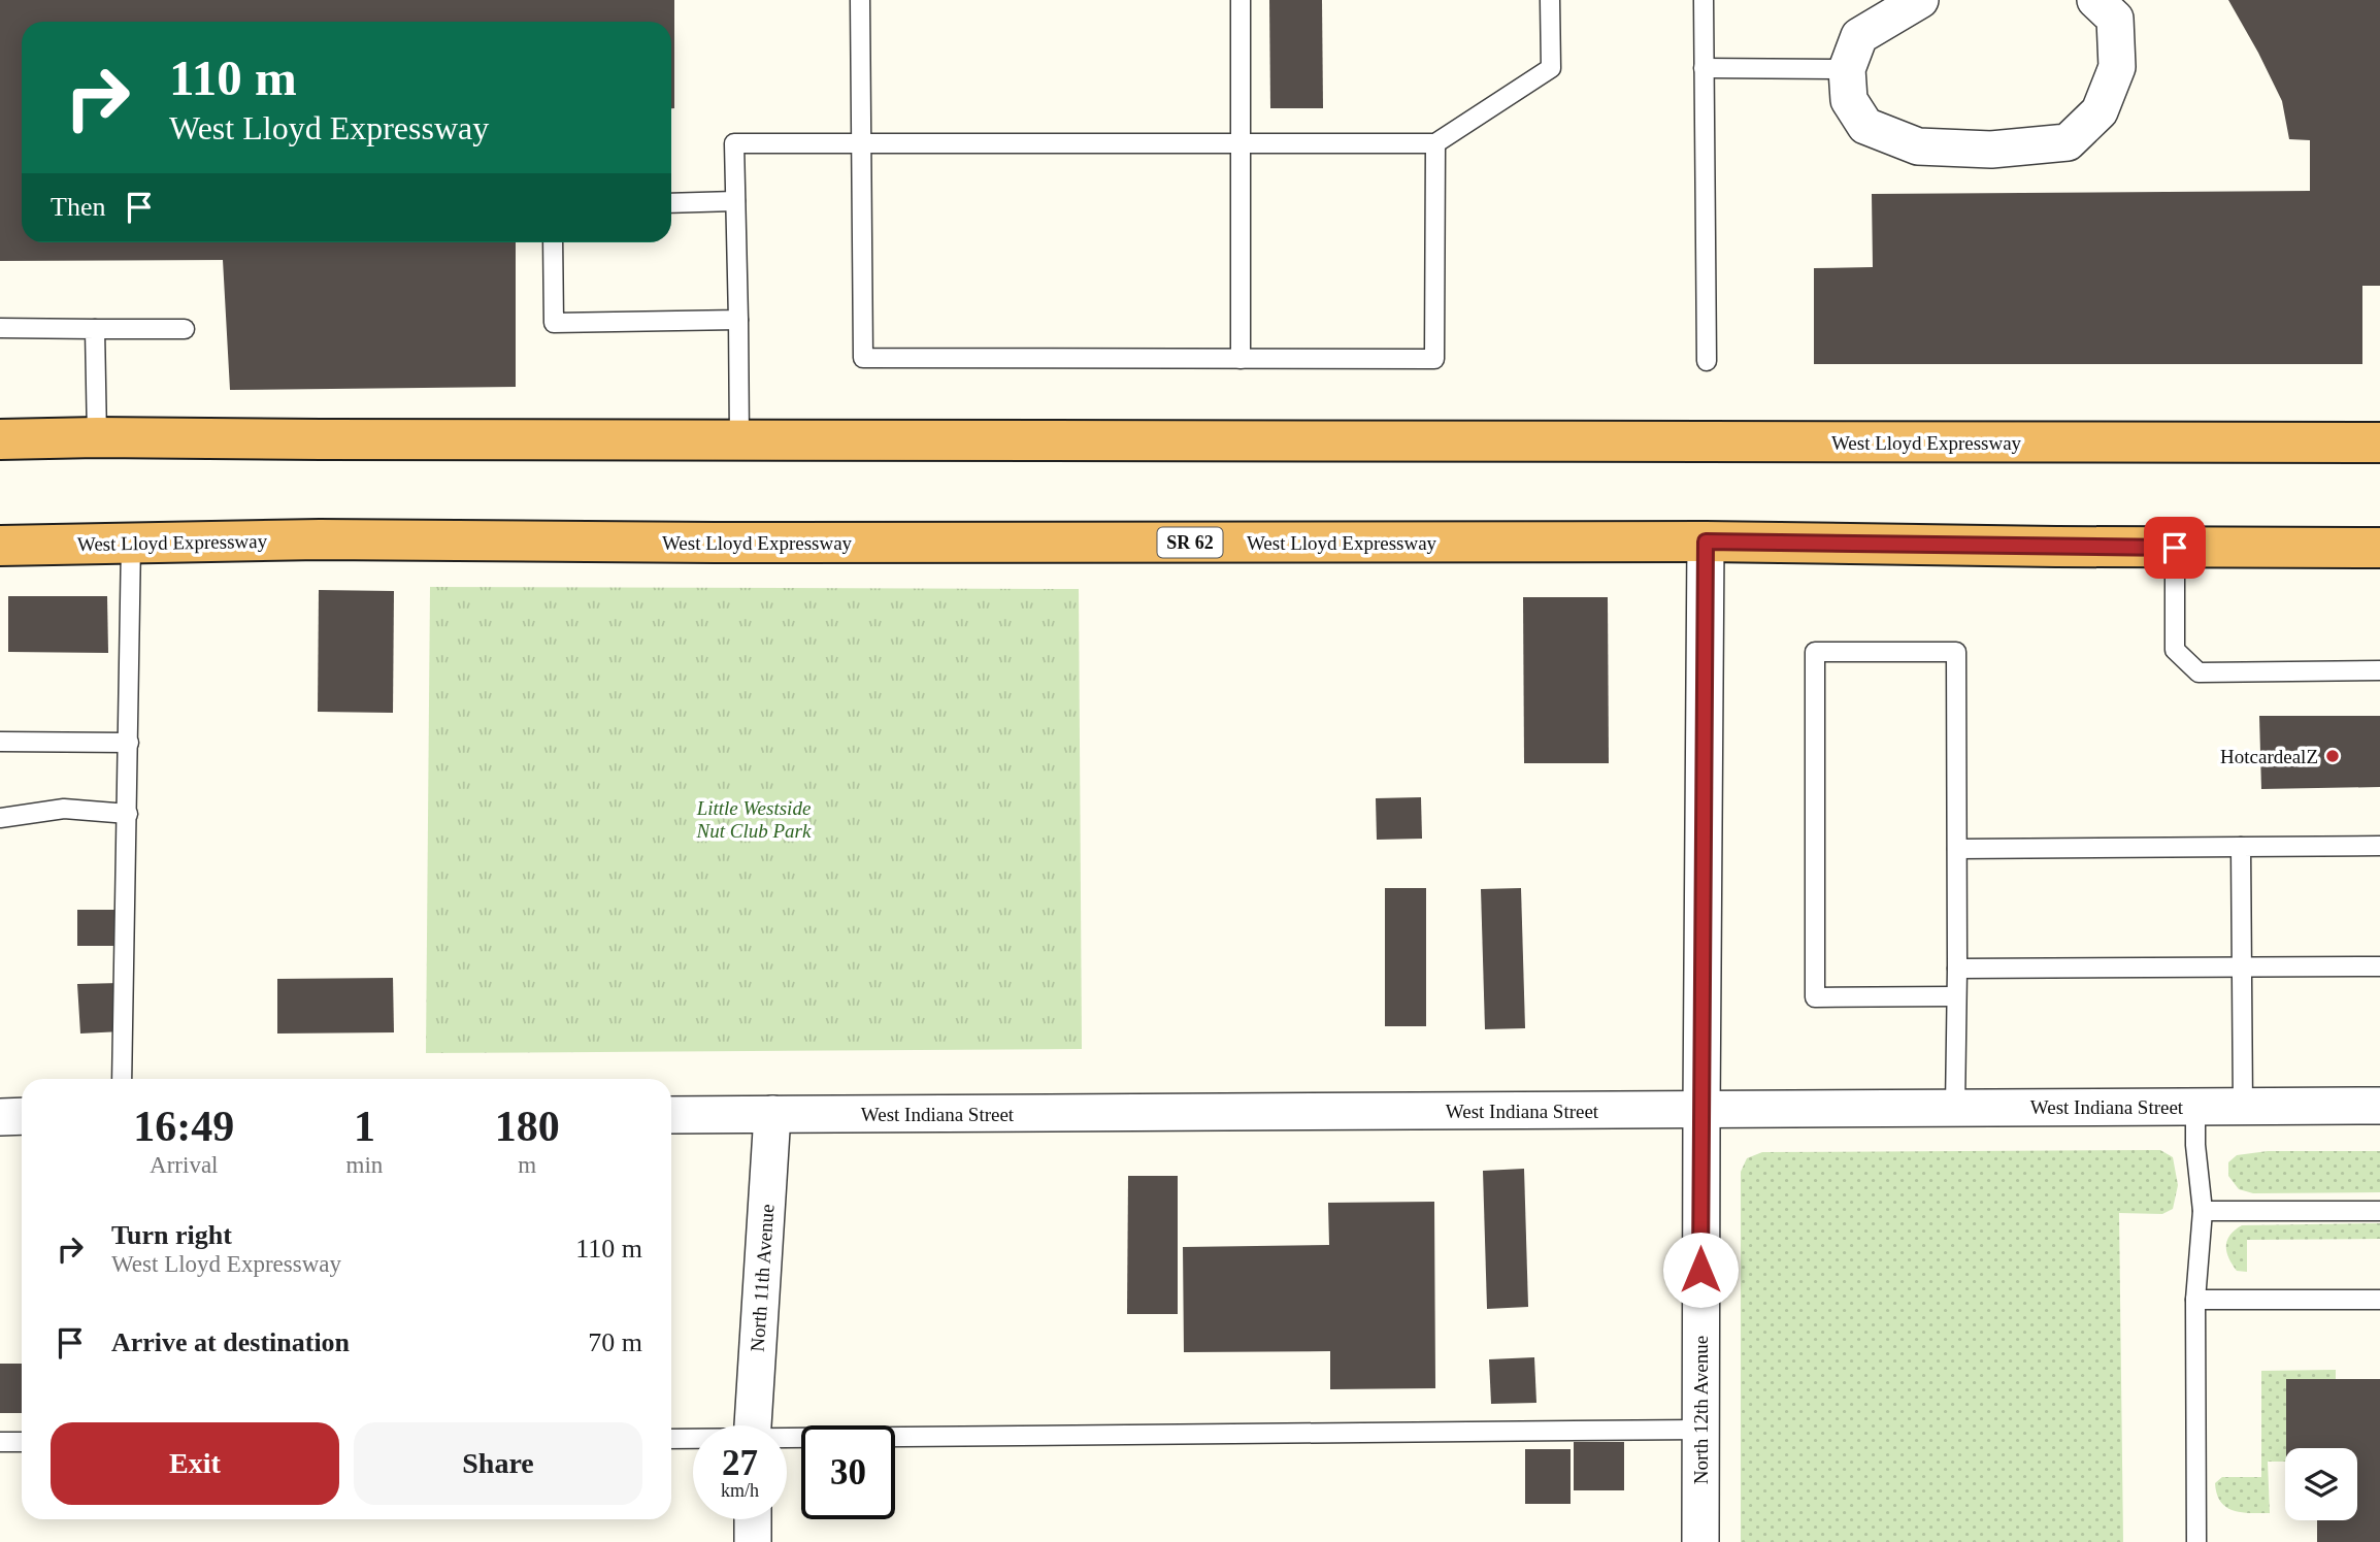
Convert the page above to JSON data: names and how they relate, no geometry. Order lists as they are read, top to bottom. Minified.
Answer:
{"streets":{"highway":["West Lloyd Expressway","SR 62"],"street":["West Indiana Street","North 11th Avenue","North 12th Avenue"]},"crossings":[["West Lloyd Expressway","North 12th Avenue"],["West Indiana Street","North 11th Avenue"],["West Indiana Street","North 12th Avenue"]],"parks":["Little Westside Nut Club Park"],"places":["HotcardealZ"],"page":{"turn":["110 m","West Lloyd Expressway"],"then":"Then","eta":["16:49","Arrival","1","min","180","m"],"list":[{"name":"Turn right","note":"West Lloyd Expressway","value":"110 m"},{"name":"Arrive at destination","value":"70 m"}],"buttons":["Exit","Share"],"speed":"27 km/h","limit":"30"}}
